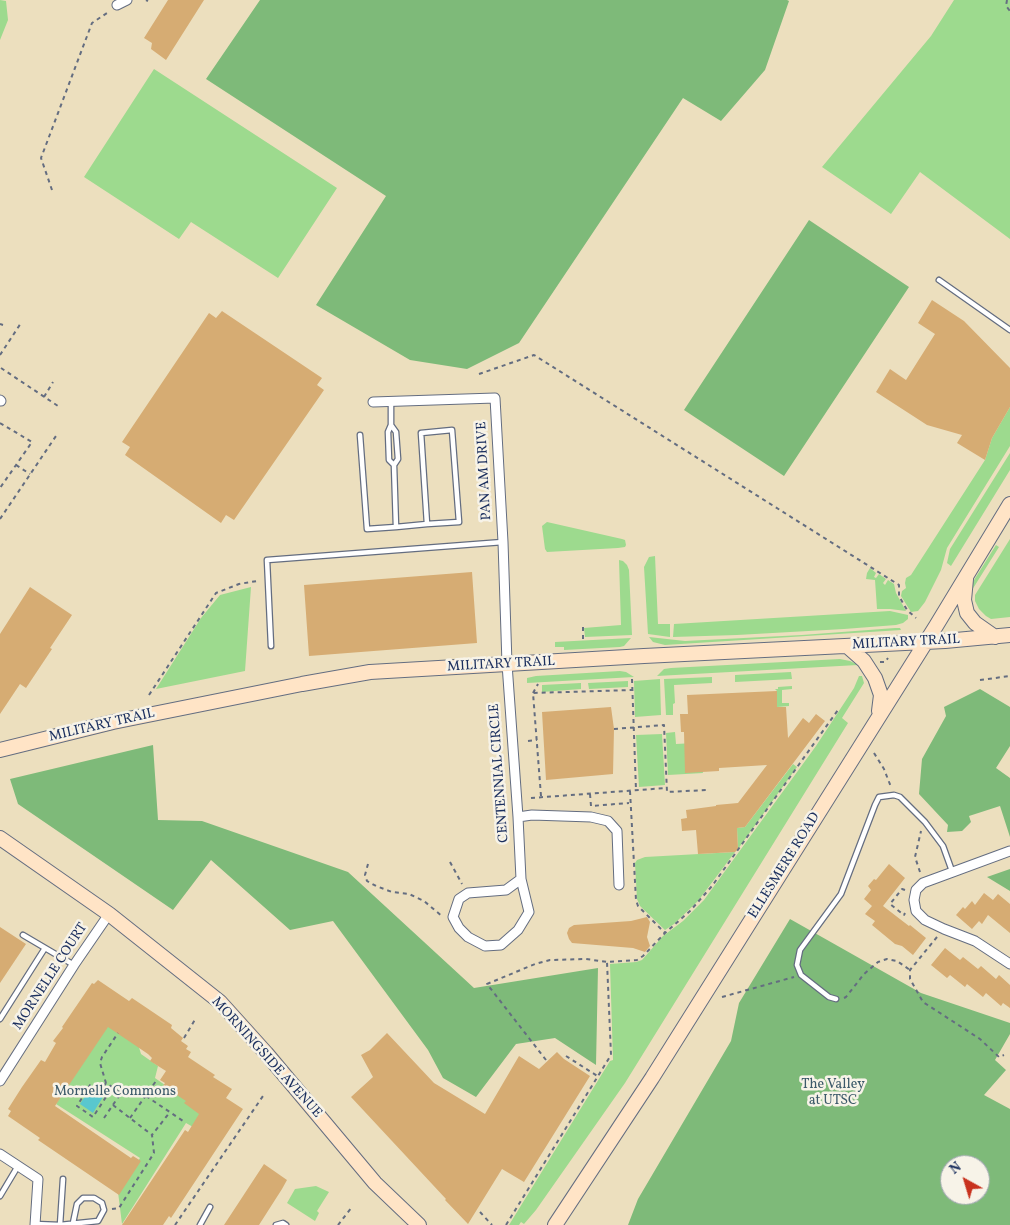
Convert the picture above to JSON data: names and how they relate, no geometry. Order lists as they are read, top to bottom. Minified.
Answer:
{"streets":{"main road":["MILITARY TRAIL","ELLESMERE ROAD","MORNINGSIDE AVENUE"],"street":["PAN AM DRIVE","CENTENNIAL CIRCLE","MORNELLE COURT"]},"crossings":[["PAN AM DRIVE","MILITARY TRAIL"],["PAN AM DRIVE","CENTENNIAL CIRCLE"],["MILITARY TRAIL","CENTENNIAL CIRCLE"],["MILITARY TRAIL","ELLESMERE ROAD"],["MORNELLE COURT","MORNINGSIDE AVENUE"]],"parks":["The Valley at UTSC","Mornelle Commons"],"north":"top left"}
